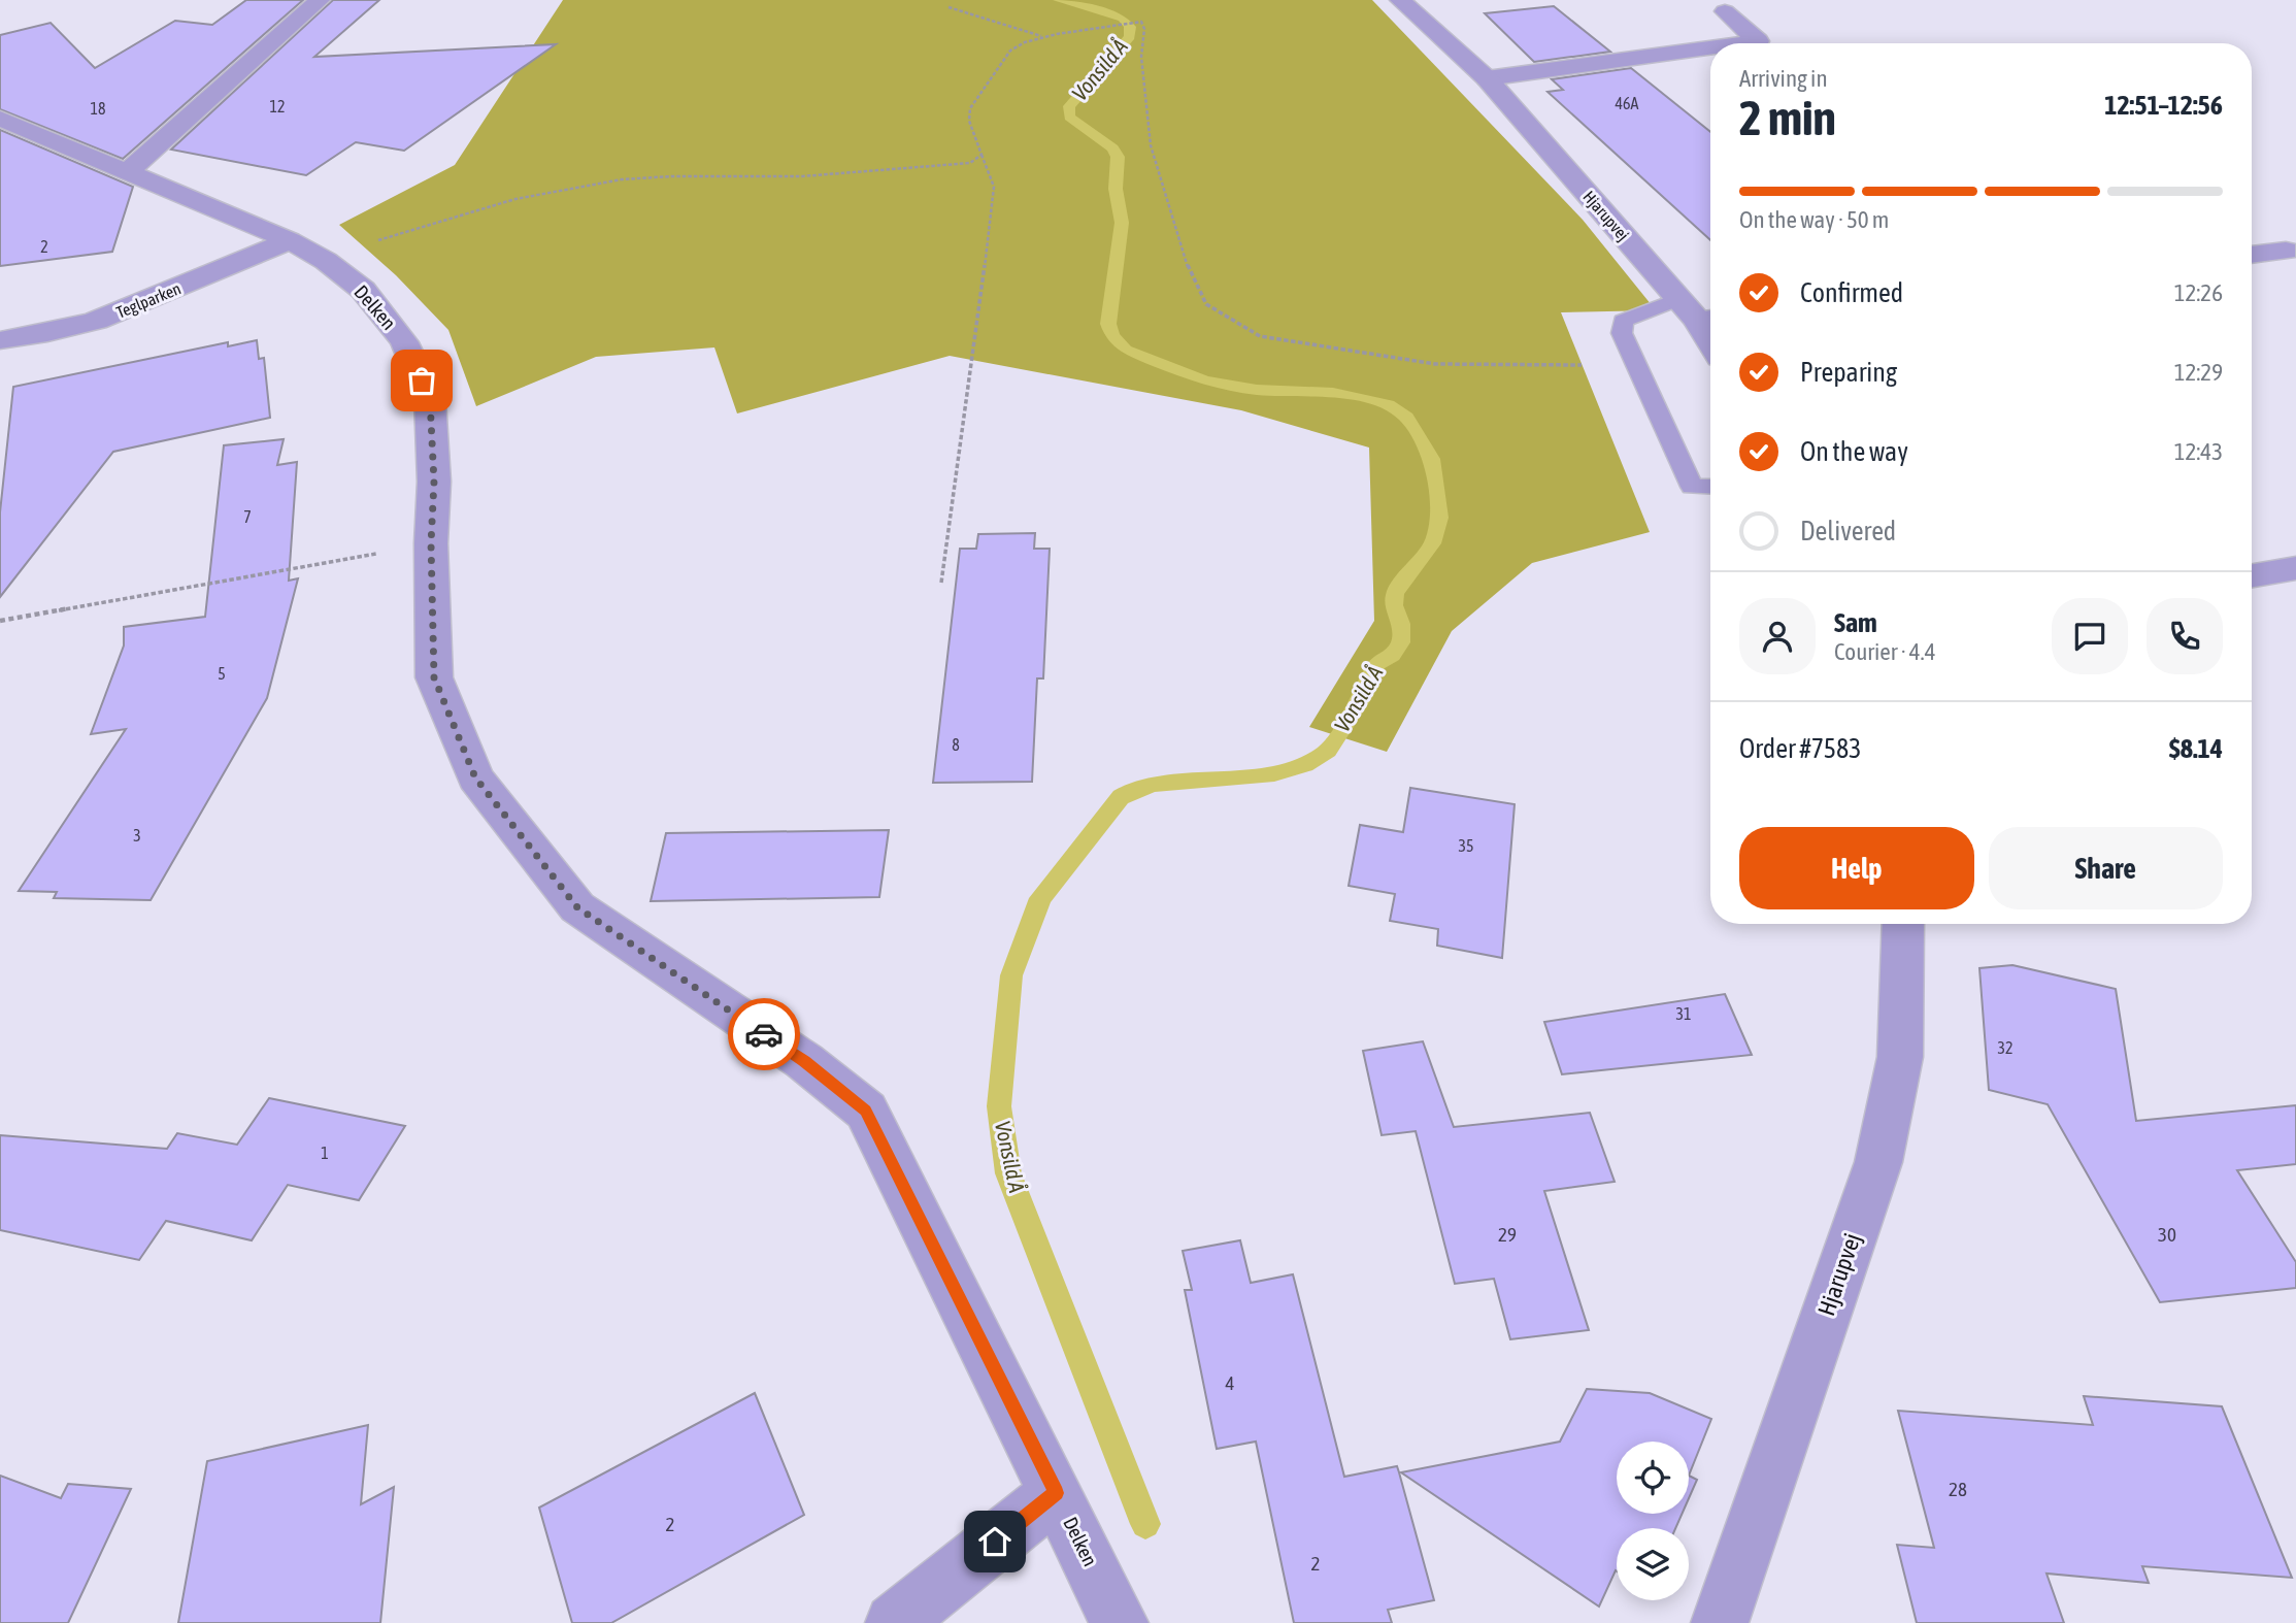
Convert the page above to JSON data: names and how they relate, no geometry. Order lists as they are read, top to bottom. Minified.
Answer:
{"streets":{"street":["Hjarupvej","Teglparken","Delken"]},"crossings":[["Teglparken","Delken"]],"water":["Vonsild Å"],"house_numbers":["46A","12","18","2","7","5","8","3","35","31","32","1","29","30","4","28","2","2"],"page":{"heading":["2 min","Arriving in","12:51–12:56"],"panel":["Sam","Courier · 4.4","Order #7583","$8.14"],"bar":"On the way · 50 m","list":[["Confirmed","12:26"],["Preparing","12:29"],["On the way","12:43"],"Delivered"],"buttons":["Help","Share"]}}
